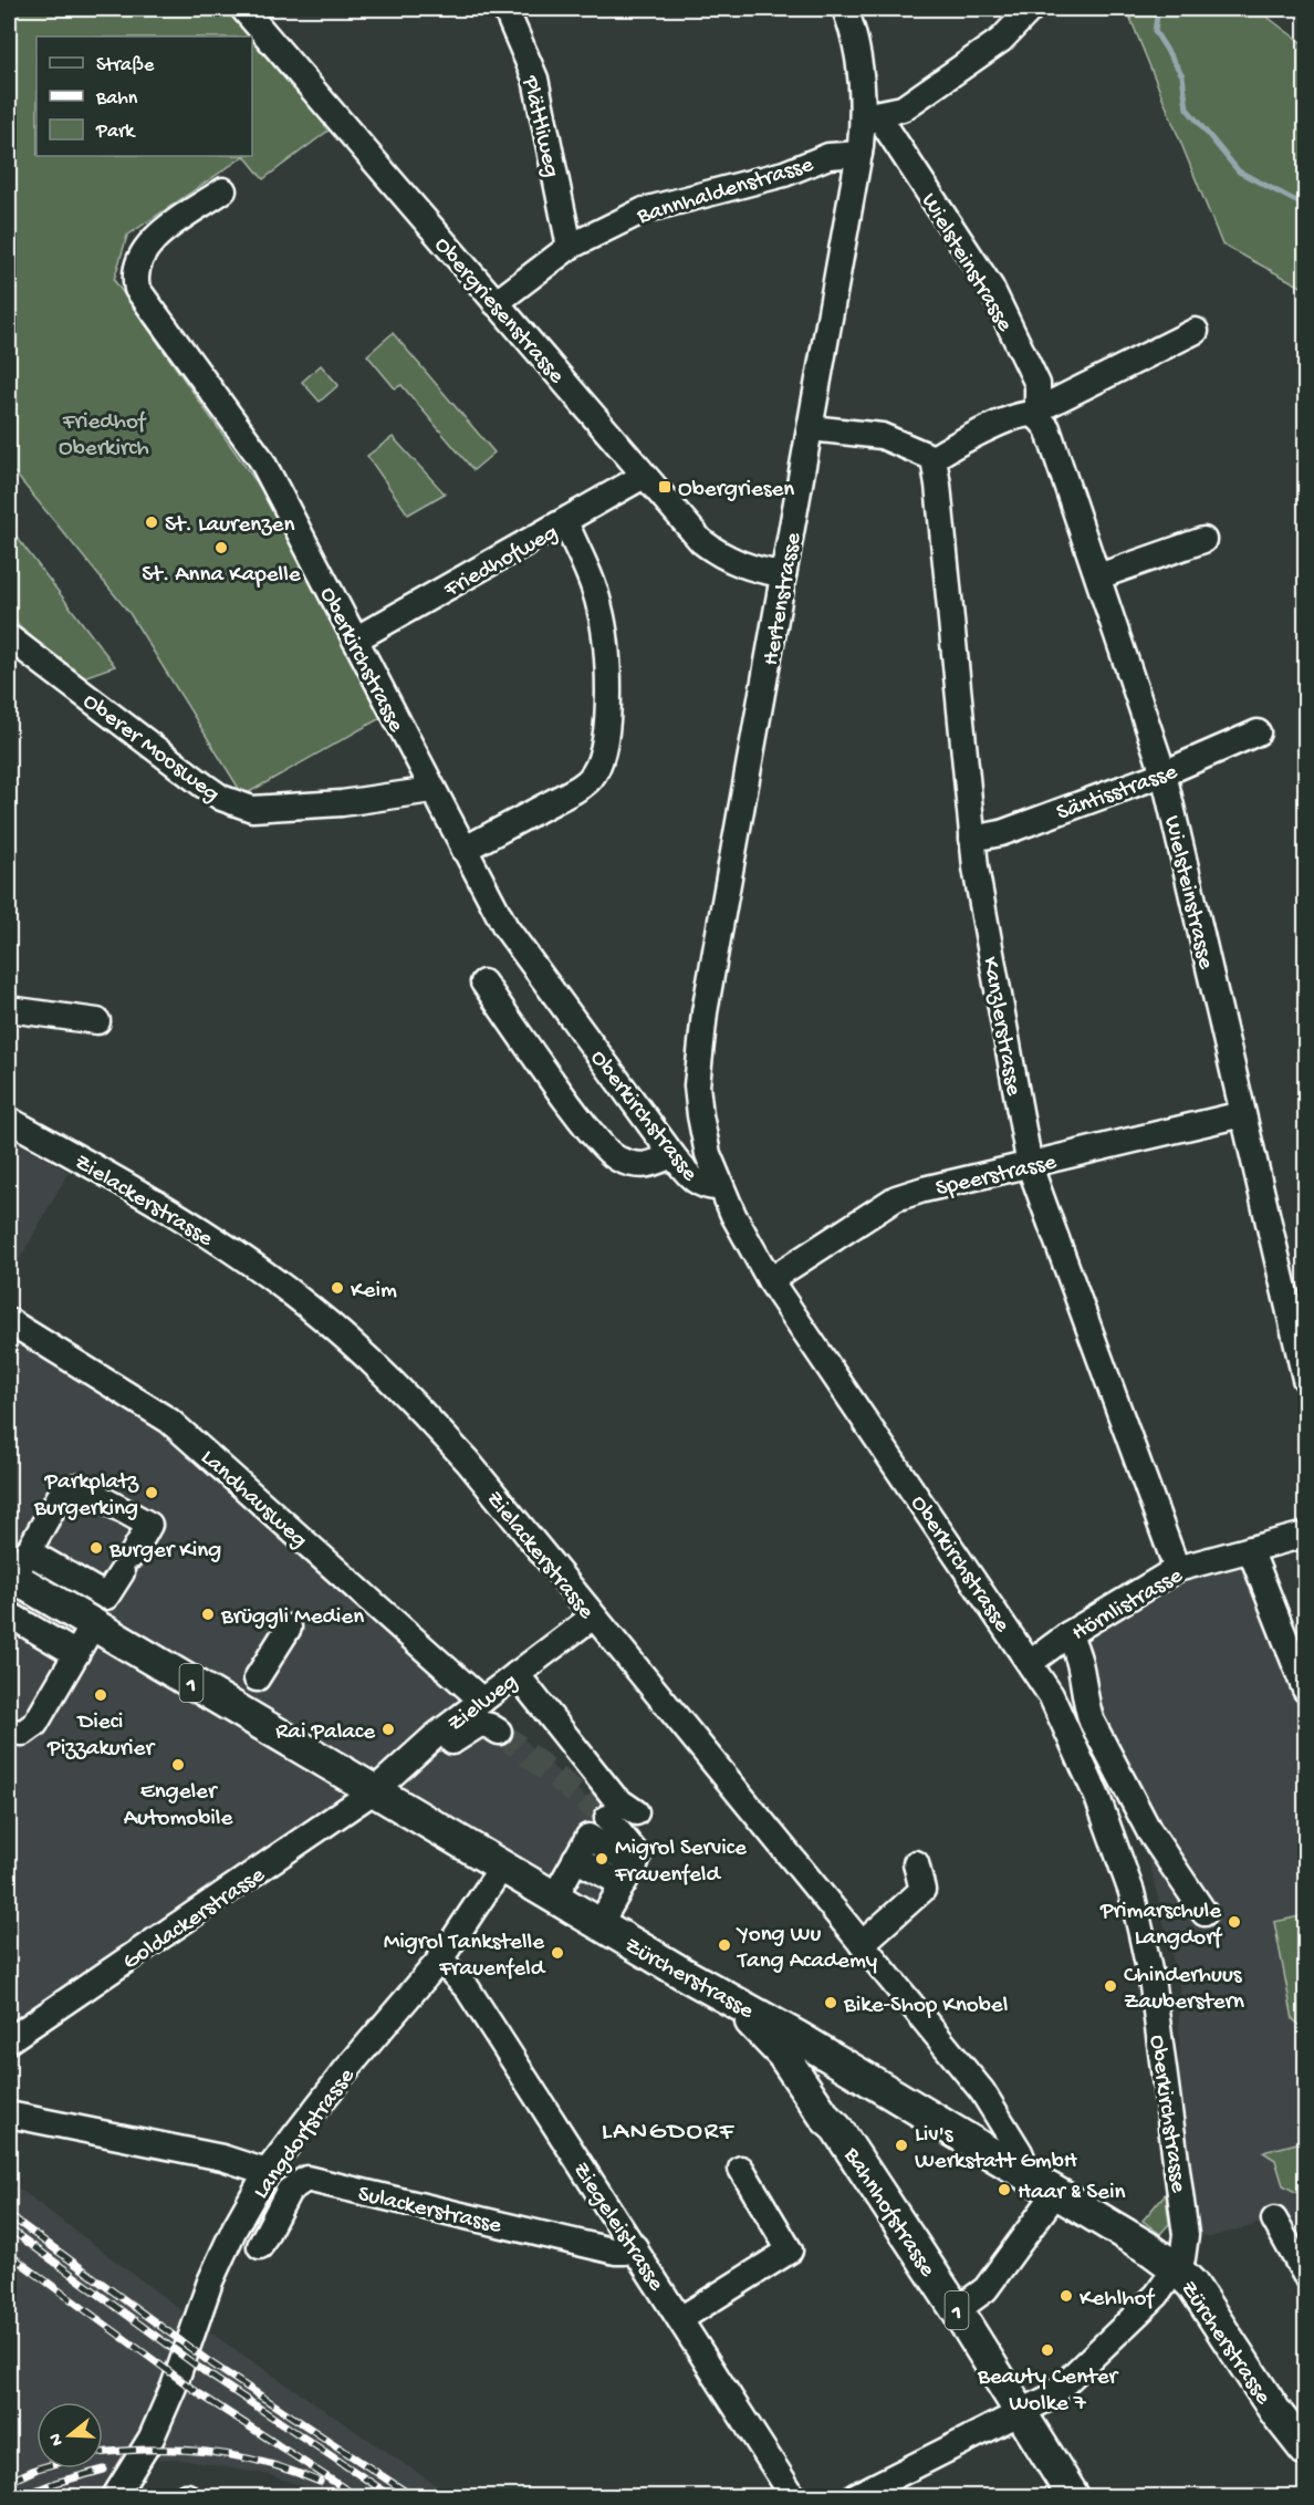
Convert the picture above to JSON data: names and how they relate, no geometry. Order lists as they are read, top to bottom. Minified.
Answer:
{"streets":{"main road":["1","Zürcherstrasse","Bahnhofstrasse"],"street":["Plättliweg","Bannhaldenstrasse","Wielsteinstrasse","Obergriesenstrasse","Friedhofweg","Hertenstrasse","Oberkirchstrasse","Oberer Moosweg","Säntisstrasse","Kanzlerstrasse","Speerstrasse","Zielackerstrasse","Landhausweg","Hörnlistrasse","Zielweg","Goldackerstrasse","Langdorfstrasse","Sulackerstrasse","Ziegeleistrasse"]},"crossings":[["Plättliweg","Bannhaldenstrasse"],["Bannhaldenstrasse","Obergriesenstrasse"],["Bannhaldenstrasse","Hertenstrasse"],["Wielsteinstrasse","Hertenstrasse"],["Wielsteinstrasse","Säntisstrasse"],["Wielsteinstrasse","Speerstrasse"],["Obergriesenstrasse","Friedhofweg"],["Obergriesenstrasse","Hertenstrasse"],["Friedhofweg","Oberkirchstrasse"],["Hertenstrasse","Oberkirchstrasse"],["Oberkirchstrasse","Oberer Moosweg"],["Oberkirchstrasse","Speerstrasse"],["Oberkirchstrasse","Hörnlistrasse"],["Oberkirchstrasse","Zürcherstrasse"],["Oberkirchstrasse","Bahnhofstrasse"],["Säntisstrasse","Kanzlerstrasse"],["Kanzlerstrasse","Speerstrasse"],["Kanzlerstrasse","Hörnlistrasse"],["Zielackerstrasse","Zielweg"],["Zielackerstrasse","Zürcherstrasse"],["Landhausweg","Zielweg"],["Zielweg","Goldackerstrasse"],["Zielweg","Zürcherstrasse"],["Goldackerstrasse","Zürcherstrasse"],["Zürcherstrasse","Langdorfstrasse"],["Zürcherstrasse","Bahnhofstrasse"],["Langdorfstrasse","Ziegeleistrasse"],["Sulackerstrasse","Ziegeleistrasse"]],"districts":["LANGDORF"],"parks":["Friedhof Oberkirch"],"places":{"transit":["Obergriesen"],"other":["St. Laurenzen","St. Anna Kapelle","Keim","Parkplatz Burgerking","Burger King","Brüggli Medien","Dieci Pizzakurier","Rai Palace","Engeler Automobile","Migrol Service Frauenfeld","Primarschule Langdorf","Yong Wu Tang Academy","Migrol Tankstelle Frauenfeld","Chinderhuus Zauberstern","Bike-Shop Knobel","Liv's Werkstatt GmbH","Haar & Sein","Kehlhof","Beauty Center Wolke 7"]},"legend":["Straße","Bahn","Park"],"north":"left"}
